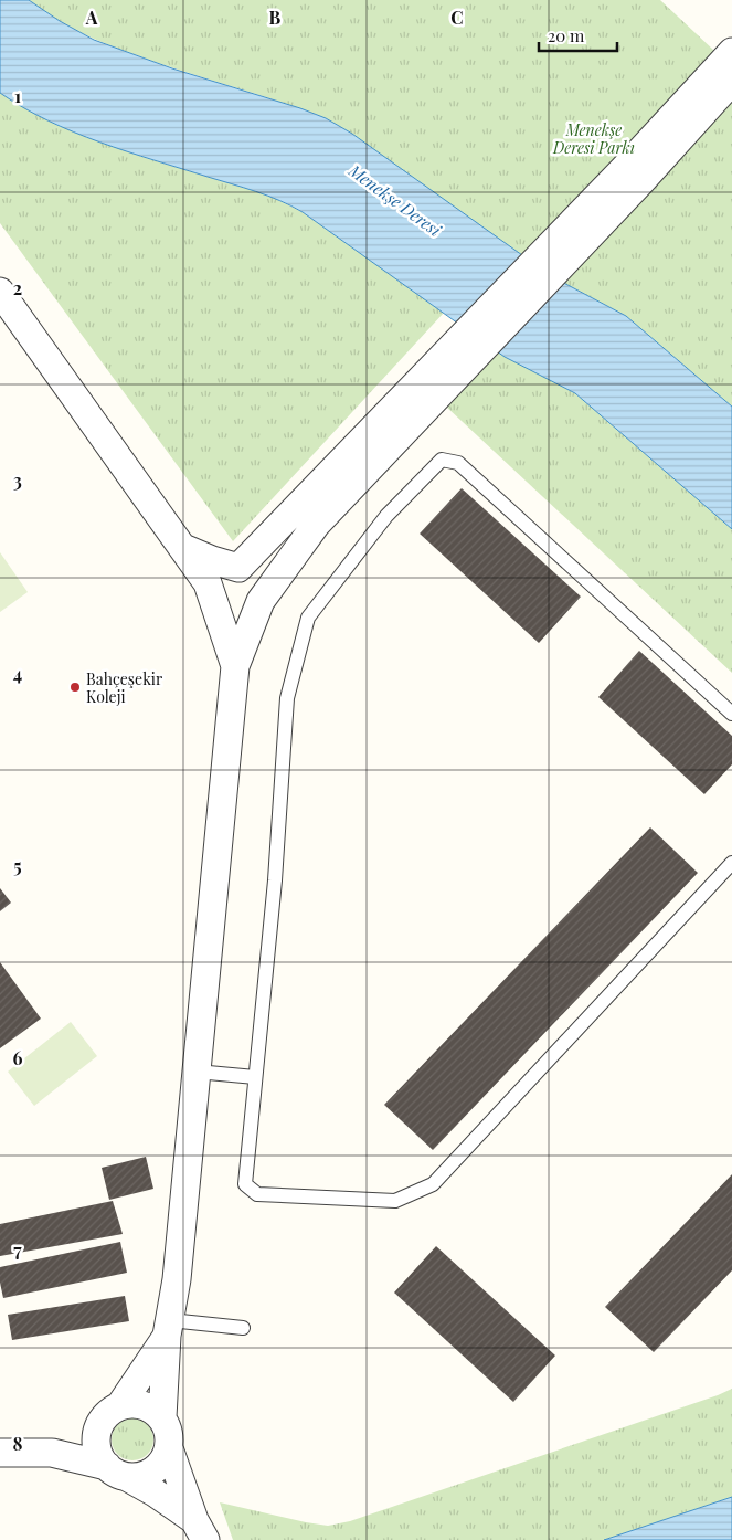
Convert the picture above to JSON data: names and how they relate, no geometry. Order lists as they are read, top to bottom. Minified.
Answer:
{"water":["Menekşe Deresi"],"parks":["Menekşe Deresi Parkı"],"places":["Bahçeşekir Koleji"],"scale_bar":"20 m","grid":{"columns":["A","B","C"],"rows":["1","2","3","4","5","6","7","8"]}}
